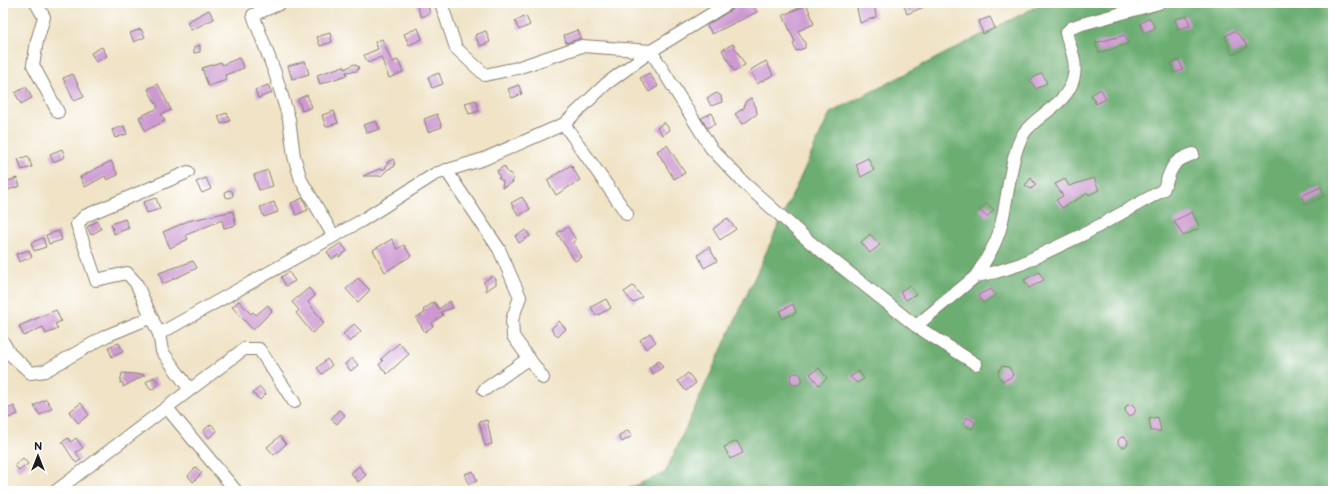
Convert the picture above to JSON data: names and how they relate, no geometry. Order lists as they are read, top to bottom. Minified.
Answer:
{"north":"top"}
